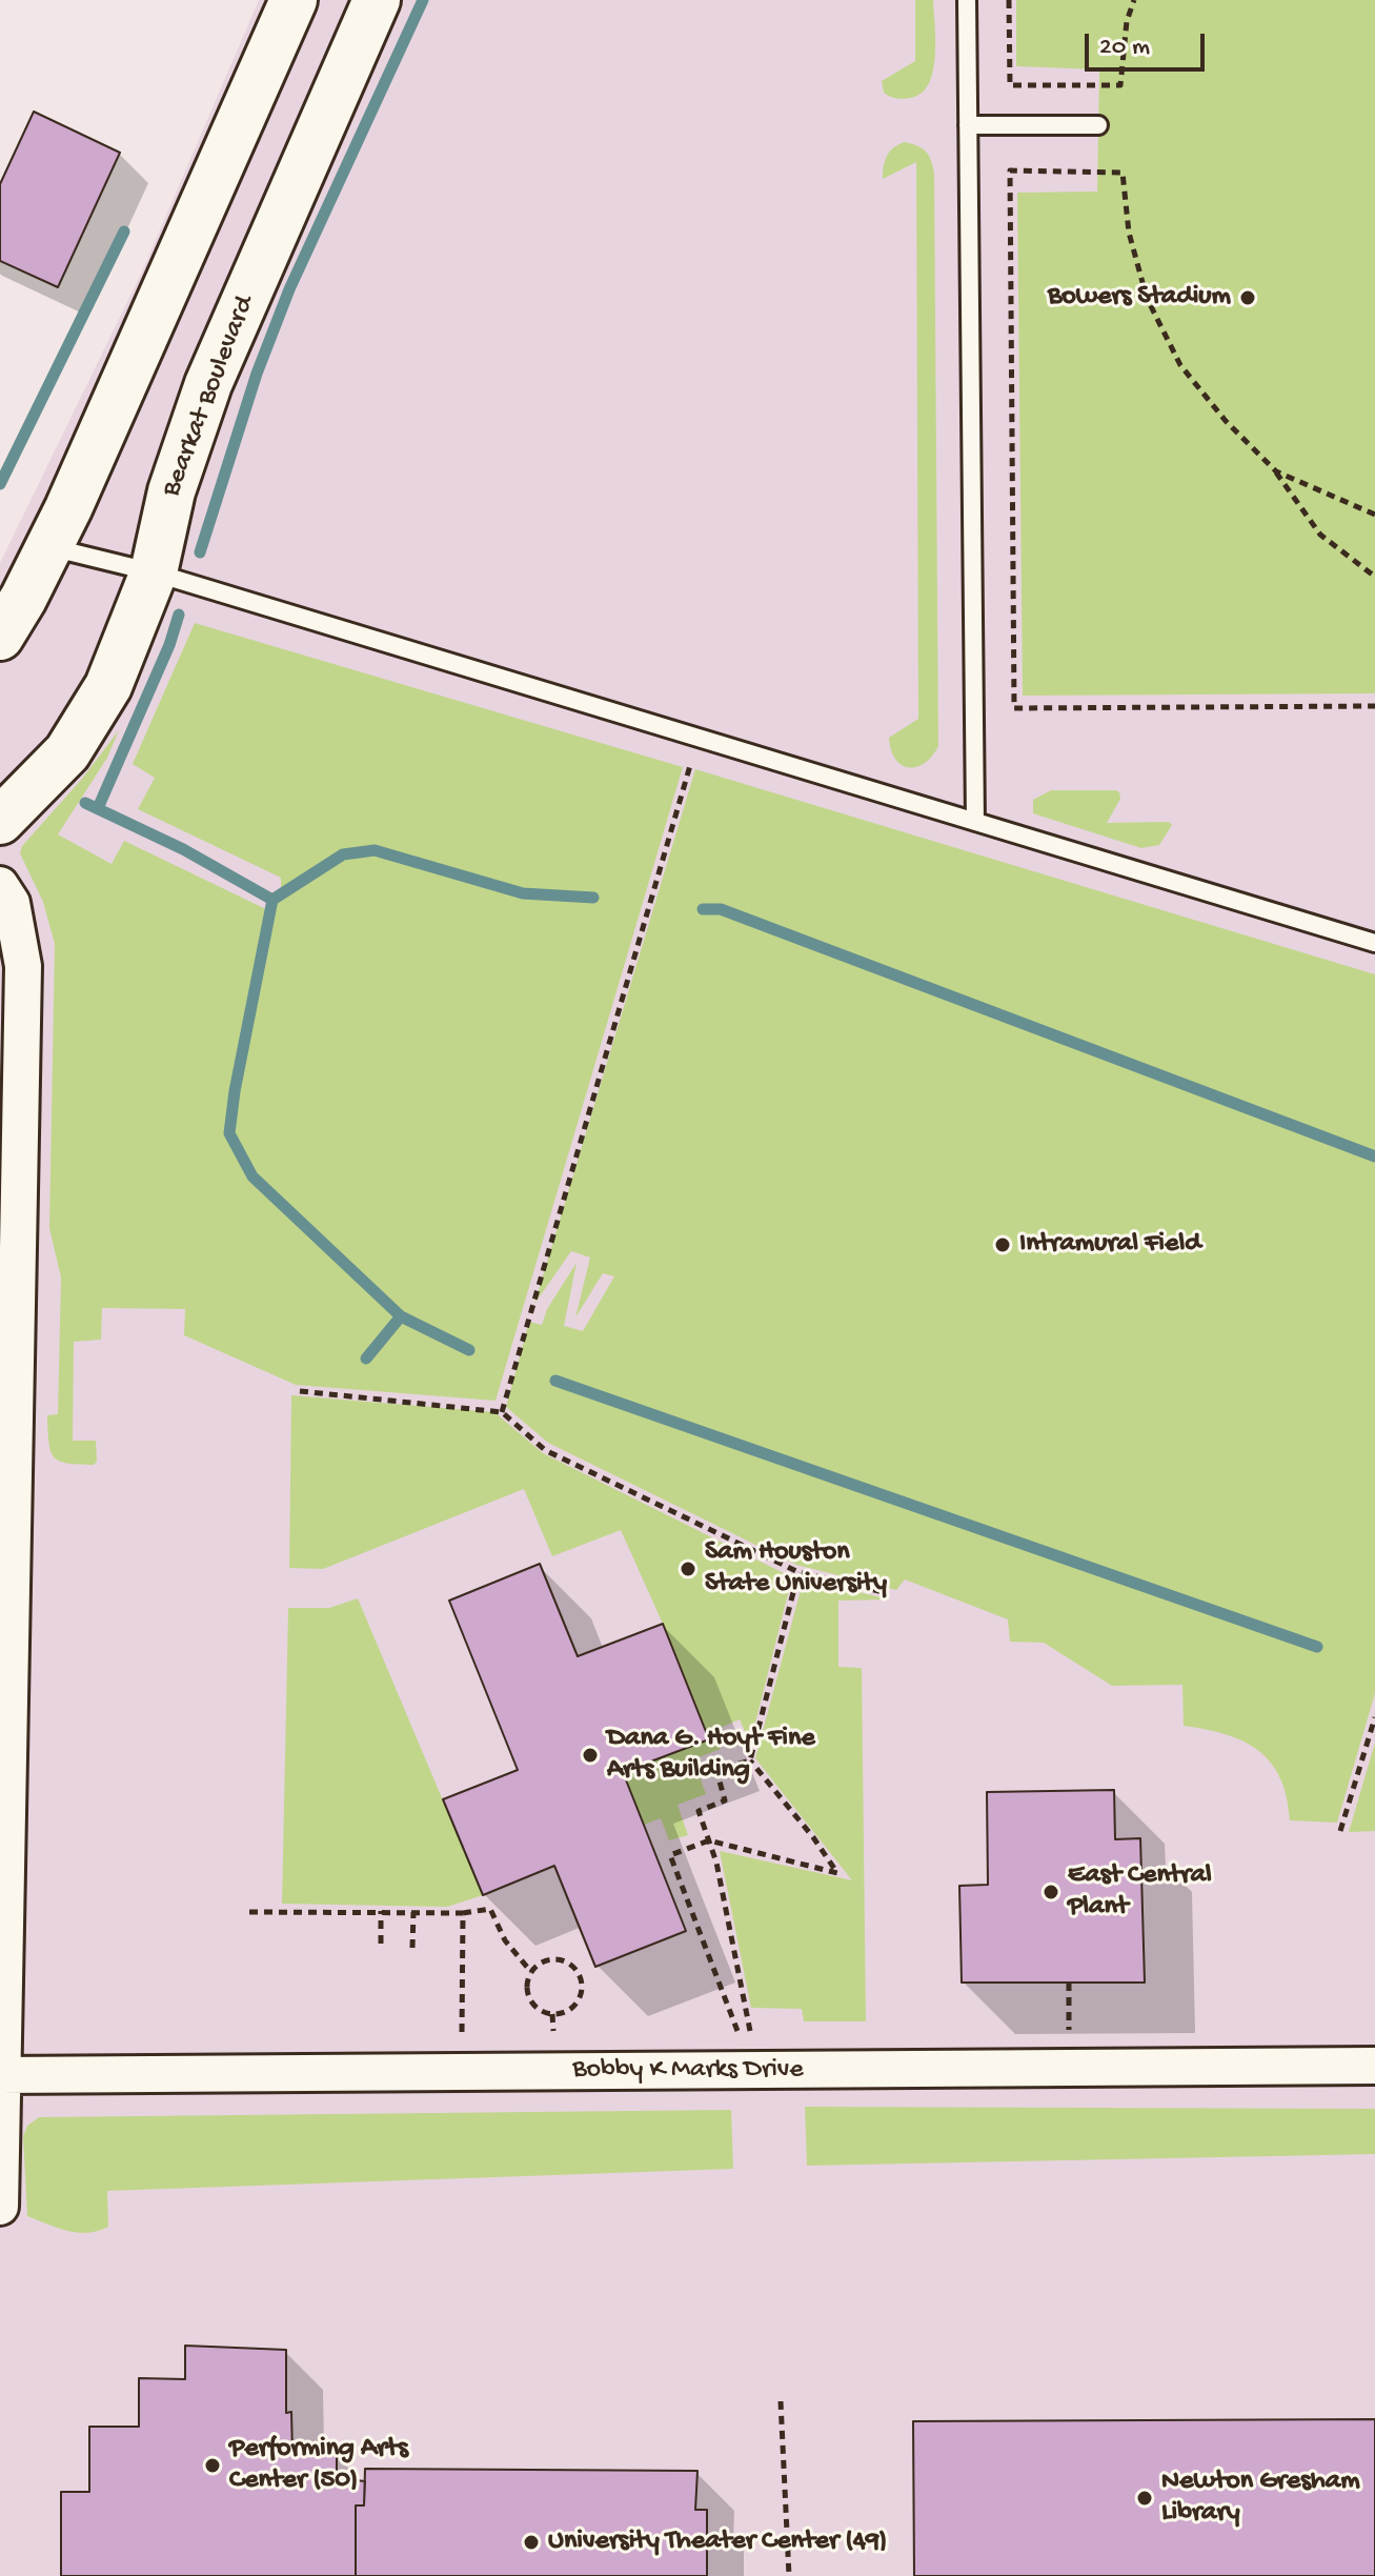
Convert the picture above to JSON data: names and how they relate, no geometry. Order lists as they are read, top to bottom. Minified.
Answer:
{"streets":{"street":["Bearkat Boulevard","Bobby K Marks Drive"]},"places":["Bowers Stadium","Intramural Field","Sam Houston State University","Dana G. Hoyt Fine Arts Building","East Central Plant","Performing Arts Center (50)","Newton Gresham Library","University Theater Center (49)"],"scale_bar":"20 m"}
